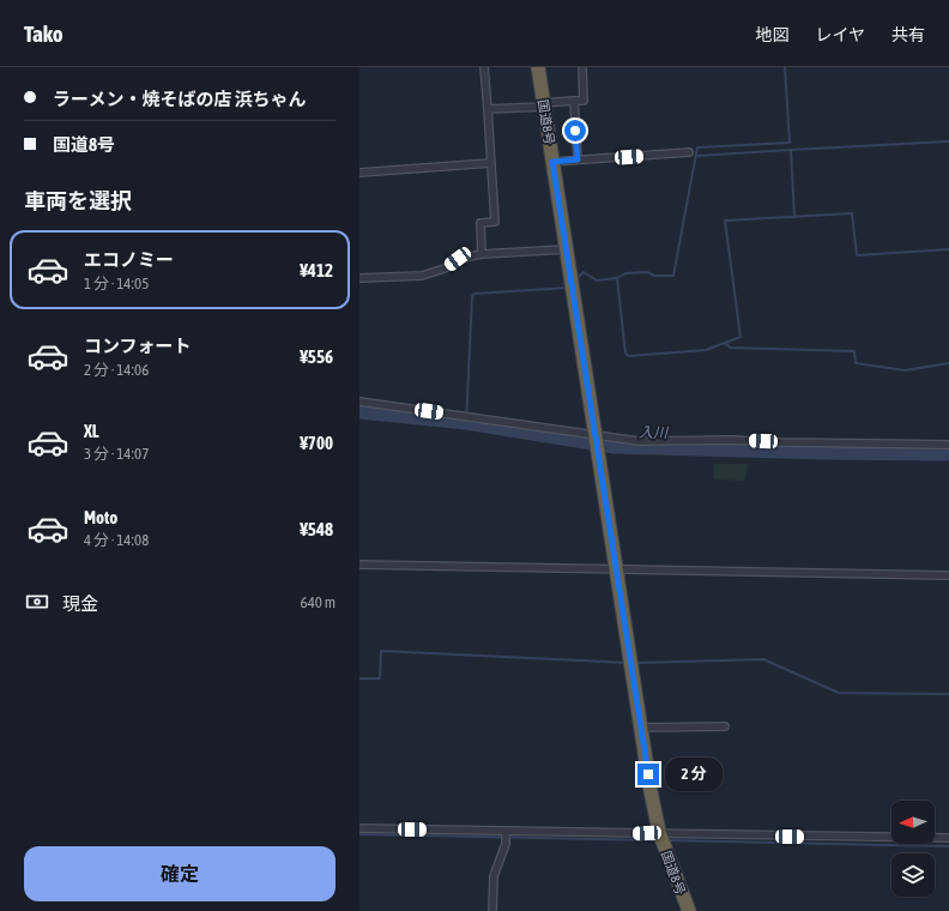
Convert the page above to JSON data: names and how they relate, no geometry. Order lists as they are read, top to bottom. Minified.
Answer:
{"streets":{"highway":["国道8号"]},"water":["入川"],"north":"left","page":{"header":"Tako","nav":["地図","レイヤ","共有"],"banner":["ラーメン・焼そばの店 浜ちゃん","国道8号"],"heading":"車両を選択","list":[{"name":"エコノミー","note":"1 分 · 14:05","value":"¥412"},{"name":"コンフォート","note":"2 分 · 14:06","value":"¥556"},{"name":"XL","note":"3 分 · 14:07","value":"¥700"},{"name":"Moto","note":"4 分 · 14:08","value":"¥548"}],"pay":["現金","640 m"],"bubble":"2 分","buttons":"確定"}}
